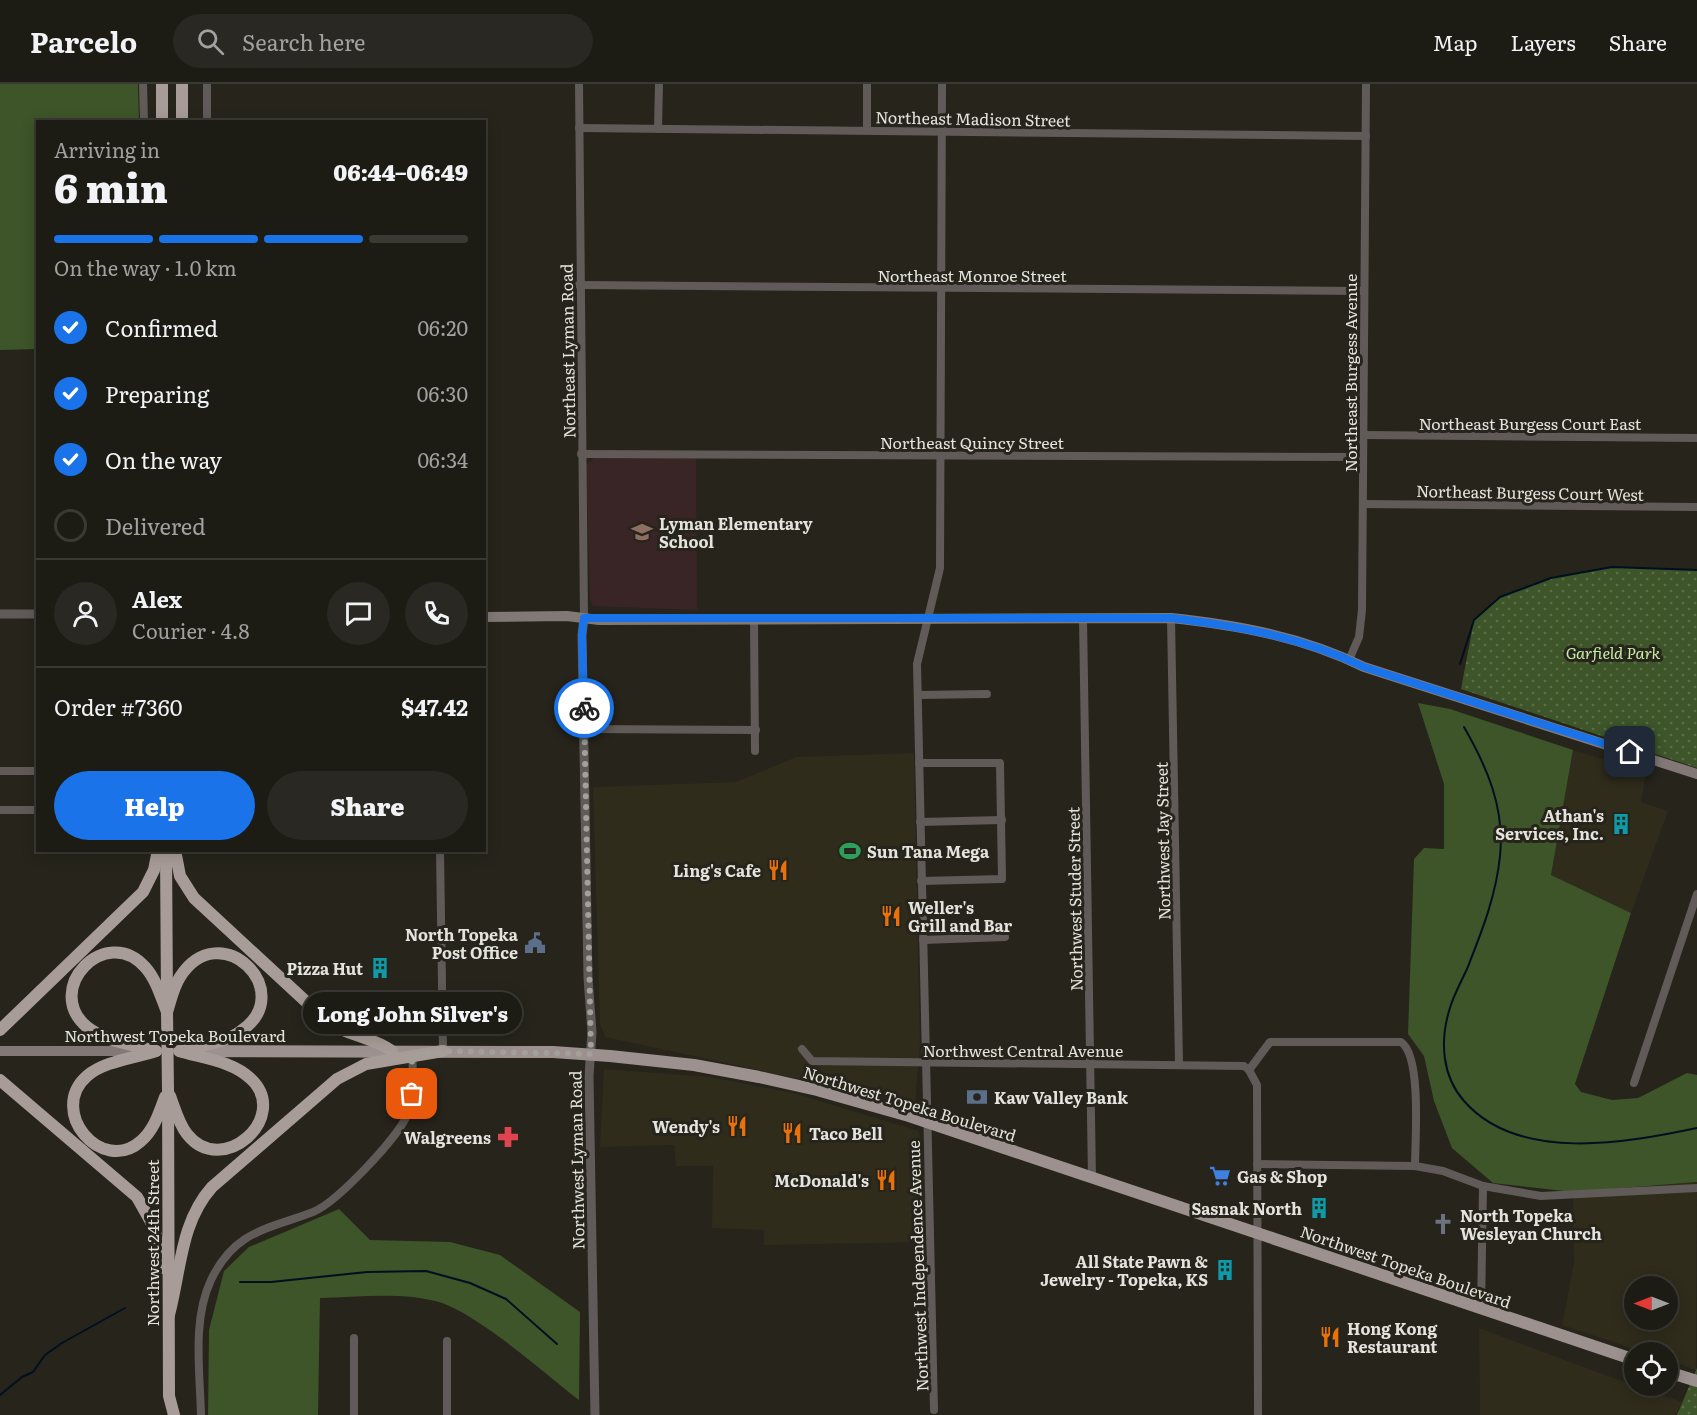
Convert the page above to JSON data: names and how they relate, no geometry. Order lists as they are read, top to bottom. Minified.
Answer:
{"streets":{"highway":["Northwest 24th Street"],"main road":["Northwest Topeka Boulevard"],"street":["Northeast Madison Street","Northeast Monroe Street","Northeast Lyman Road","Northeast Burgess Avenue","Northeast Burgess Court East","Northeast Quincy Street","Northeast Burgess Court West","Northwest Jay Street","Northwest Studer Street","Northwest Central Avenue","Northwest Lyman Road","Northwest Independence Avenue"]},"crossings":[["Northeast Madison Street","Northeast Lyman Road"],["Northeast Madison Street","Northeast Burgess Avenue"],["Northeast Madison Street","Northwest Independence Avenue"],["Northeast Monroe Street","Northeast Lyman Road"],["Northeast Monroe Street","Northeast Burgess Avenue"],["Northeast Monroe Street","Northwest Independence Avenue"],["Northeast Lyman Road","Northeast Quincy Street"],["Northeast Lyman Road","Northwest Lyman Road"],["Northeast Burgess Avenue","Northeast Burgess Court East"],["Northeast Burgess Avenue","Northeast Quincy Street"],["Northeast Burgess Avenue","Northeast Burgess Court West"],["Northeast Quincy Street","Northwest Independence Avenue"],["Northwest Jay Street","Northwest Central Avenue"],["Northwest Studer Street","Northwest Topeka Boulevard"],["Northwest Studer Street","Northwest Central Avenue"],["Northwest Topeka Boulevard","Northwest Lyman Road"],["Northwest Topeka Boulevard","Northwest Independence Avenue"],["Northwest Central Avenue","Northwest Independence Avenue"]],"parks":["Garfield Park"],"places":{"school or university":["Lyman Elementary School"],"building":["Athan's Services, Inc.","Pizza Hut","Sasnak North","All State Pawn & Jewelry - Topeka, KS"],"sports":["Sun Tana Mega"],"restaurant":["Ling's Cafe","Weller's Grill and Bar","Wendy's","Taco Bell","McDonald's","Hong Kong Restaurant"],"public building":["North Topeka Post Office"],"other":["Long John Silver's"],"bank":["Kaw Valley Bank"],"pharmacy":["Walgreens"],"supermarket":["Gas & Shop"],"church":["North Topeka Wesleyan Church"]},"north":"left","page":{"header":"Parcelo","search":"Search here","nav":["Map","Layers","Share"],"heading":["6 min","Arriving in","06:44–06:49"],"panel":["Alex","Courier · 4.8","Order #7360","$47.42"],"bar":"On the way · 1.0 km","list":[["Confirmed","06:20"],["Preparing","06:30"],["On the way","06:34"],"Delivered"],"buttons":["Help","Share"],"bubble":"Long John Silver's"}}
